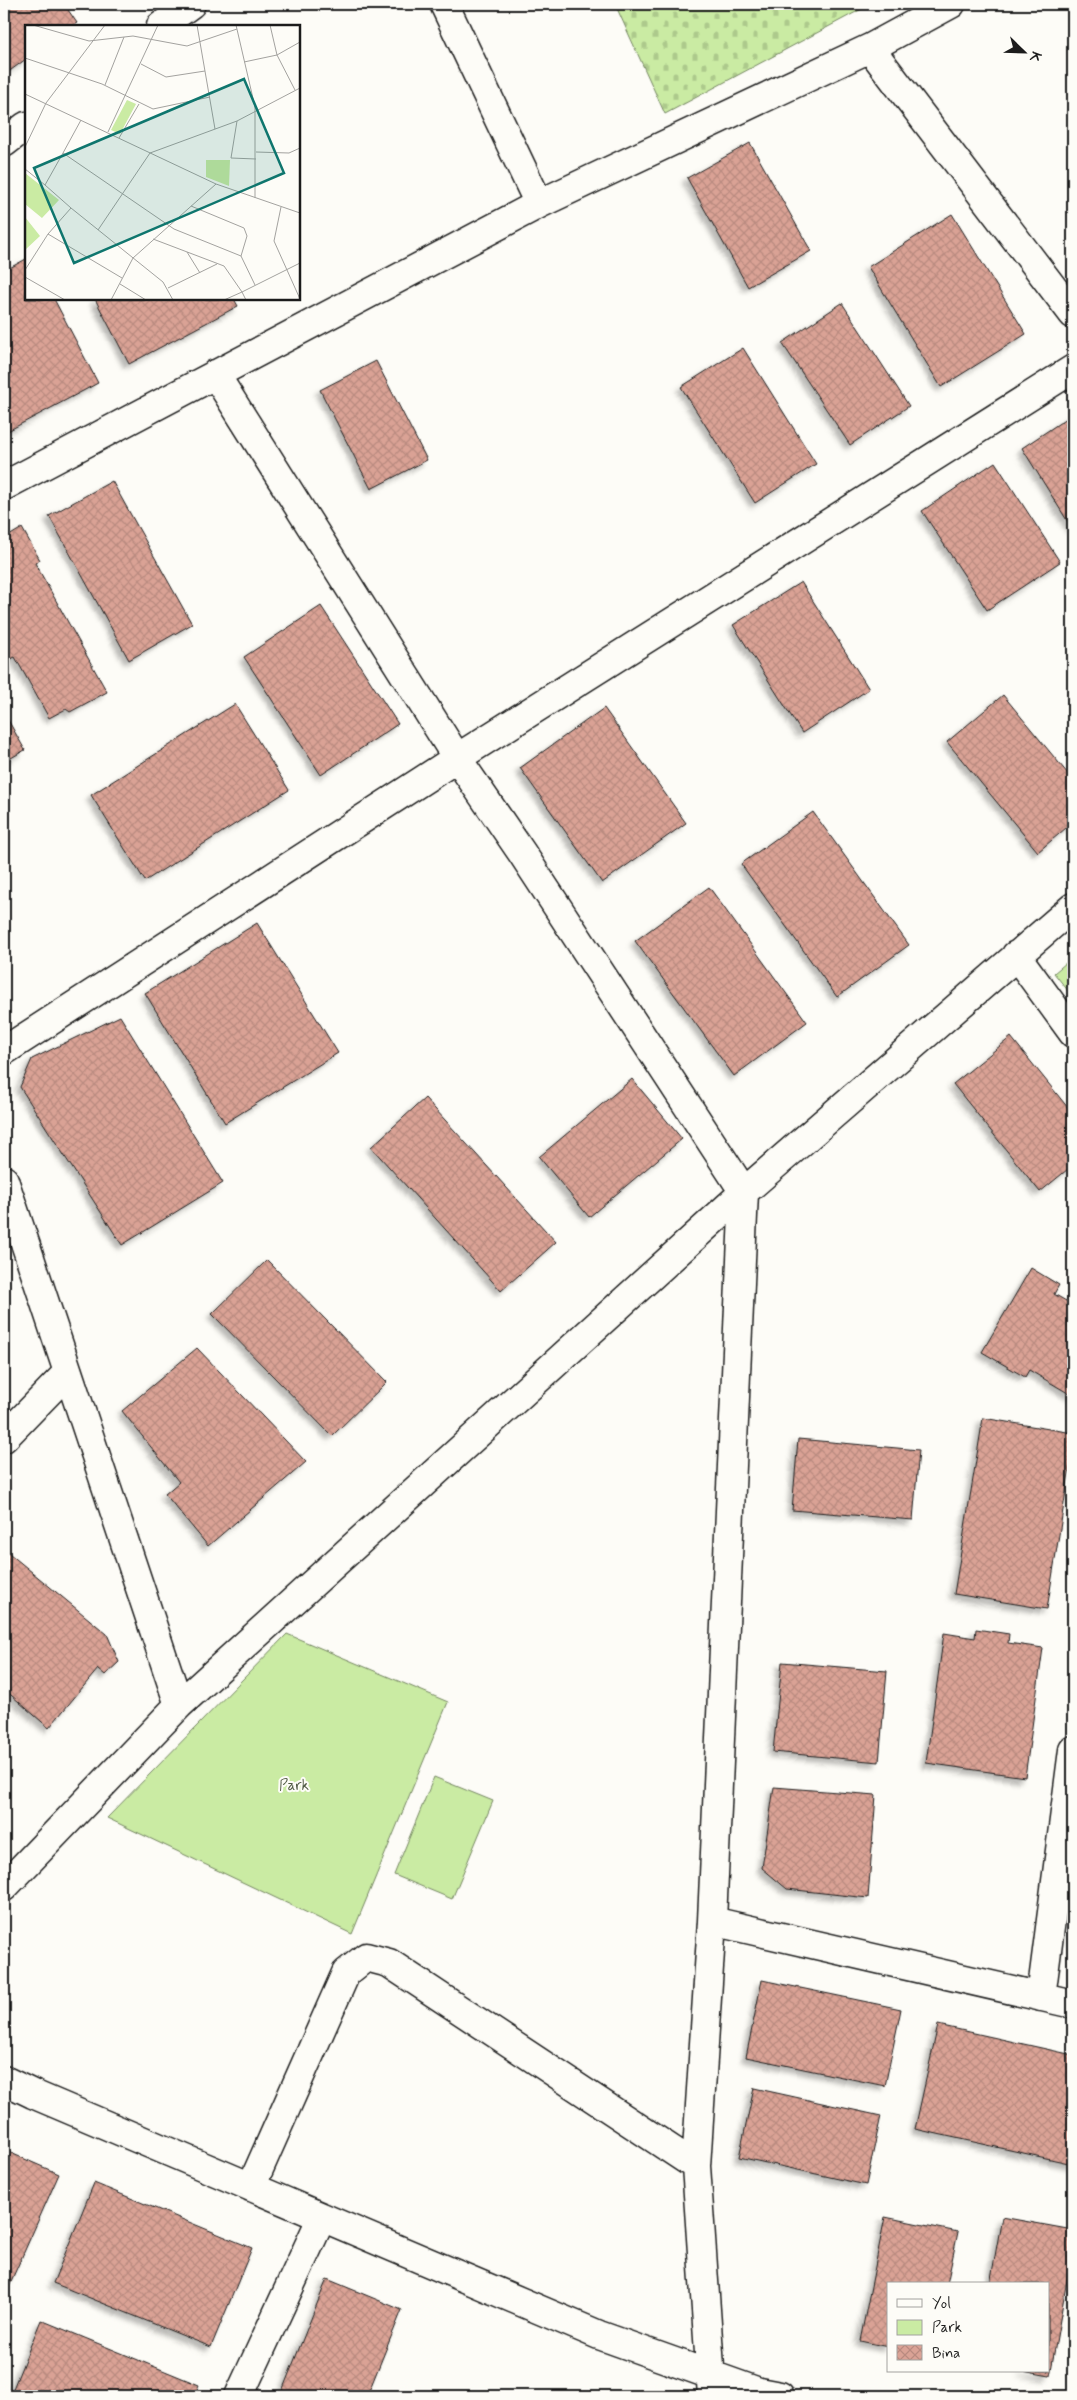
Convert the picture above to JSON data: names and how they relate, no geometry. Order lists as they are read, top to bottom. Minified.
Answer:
{"parks":["Park"],"legend":["Yol","Park","Bina"],"north":"bottom right"}
